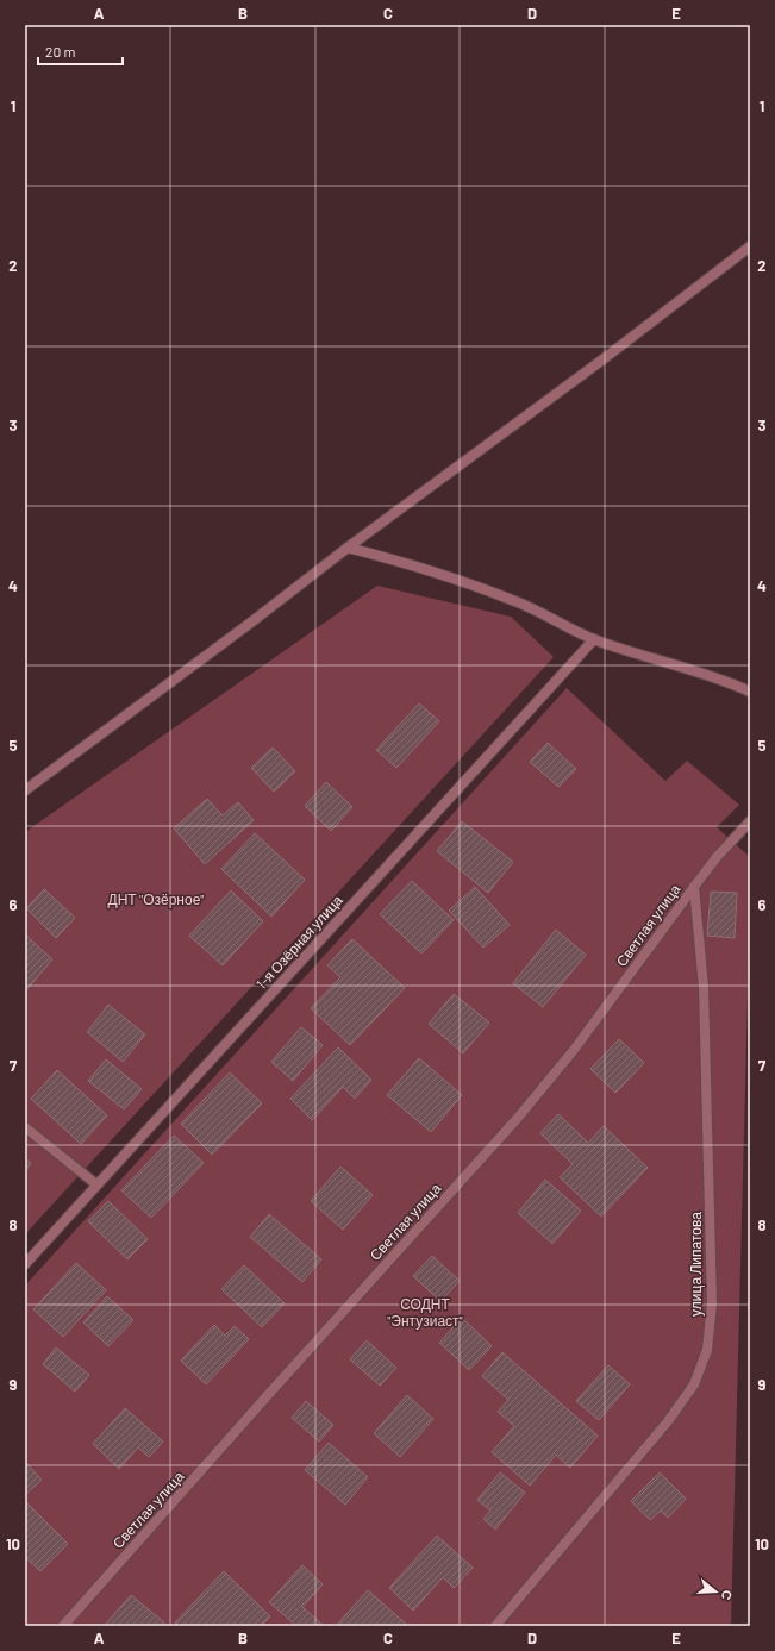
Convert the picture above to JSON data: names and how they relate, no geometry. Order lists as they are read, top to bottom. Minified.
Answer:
{"streets":{"street":["Светлая улица","1-я Озёрная улица","улица Липатова"]},"crossings":[["Светлая улица","улица Липатова"]],"parks":["ДНТ \"Озёрное\"","СОДНТ \"Энтузиаст\""],"scale_bar":"20 m","north":"right","grid":{"columns":["A","B","C","D","E"],"rows":["1","2","3","4","5","6","7","8","9","10"]}}
